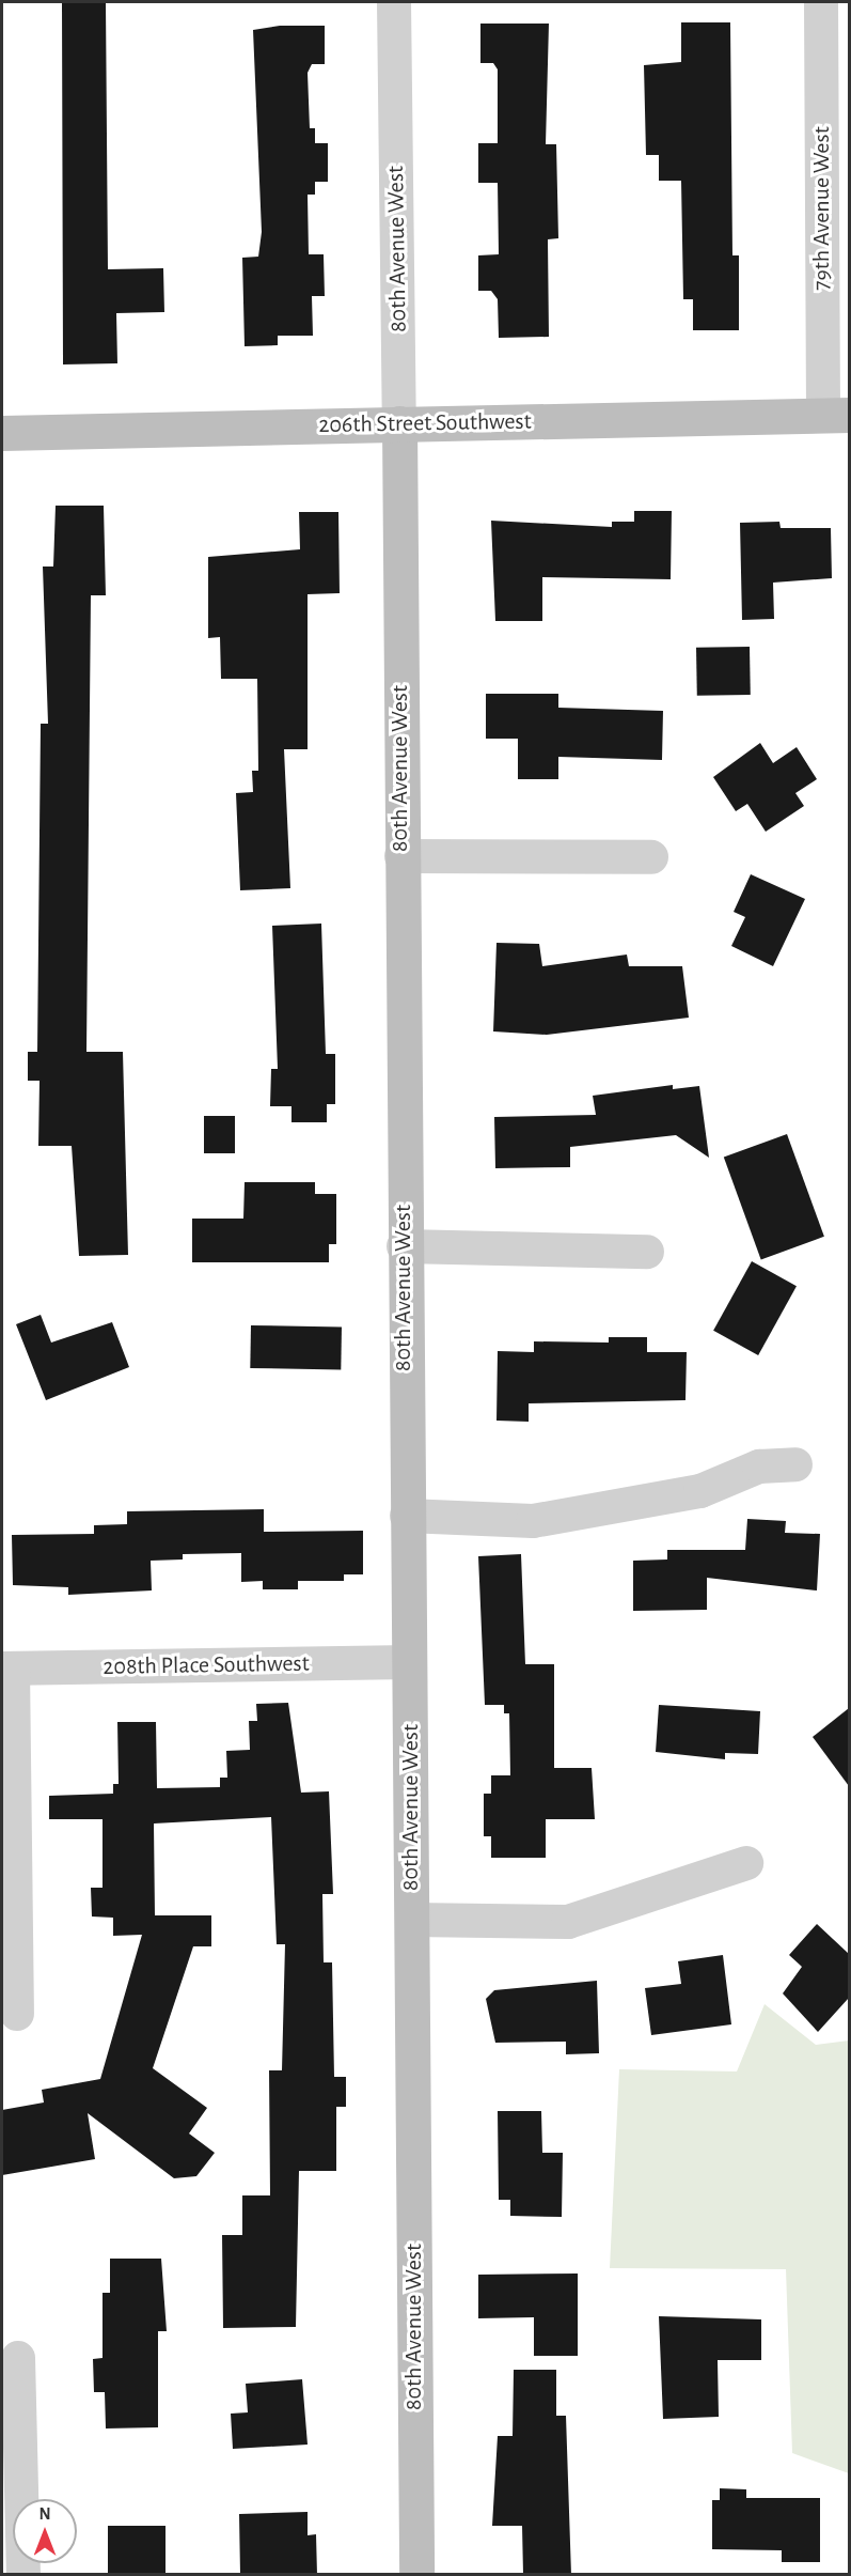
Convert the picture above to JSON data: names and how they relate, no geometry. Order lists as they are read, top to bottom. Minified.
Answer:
{"streets":{"street":["79th Avenue West","80th Avenue West","206th Street Southwest","208th Place Southwest"]},"crossings":[["79th Avenue West","206th Street Southwest"],["80th Avenue West","206th Street Southwest"],["80th Avenue West","208th Place Southwest"]],"north":"top"}
